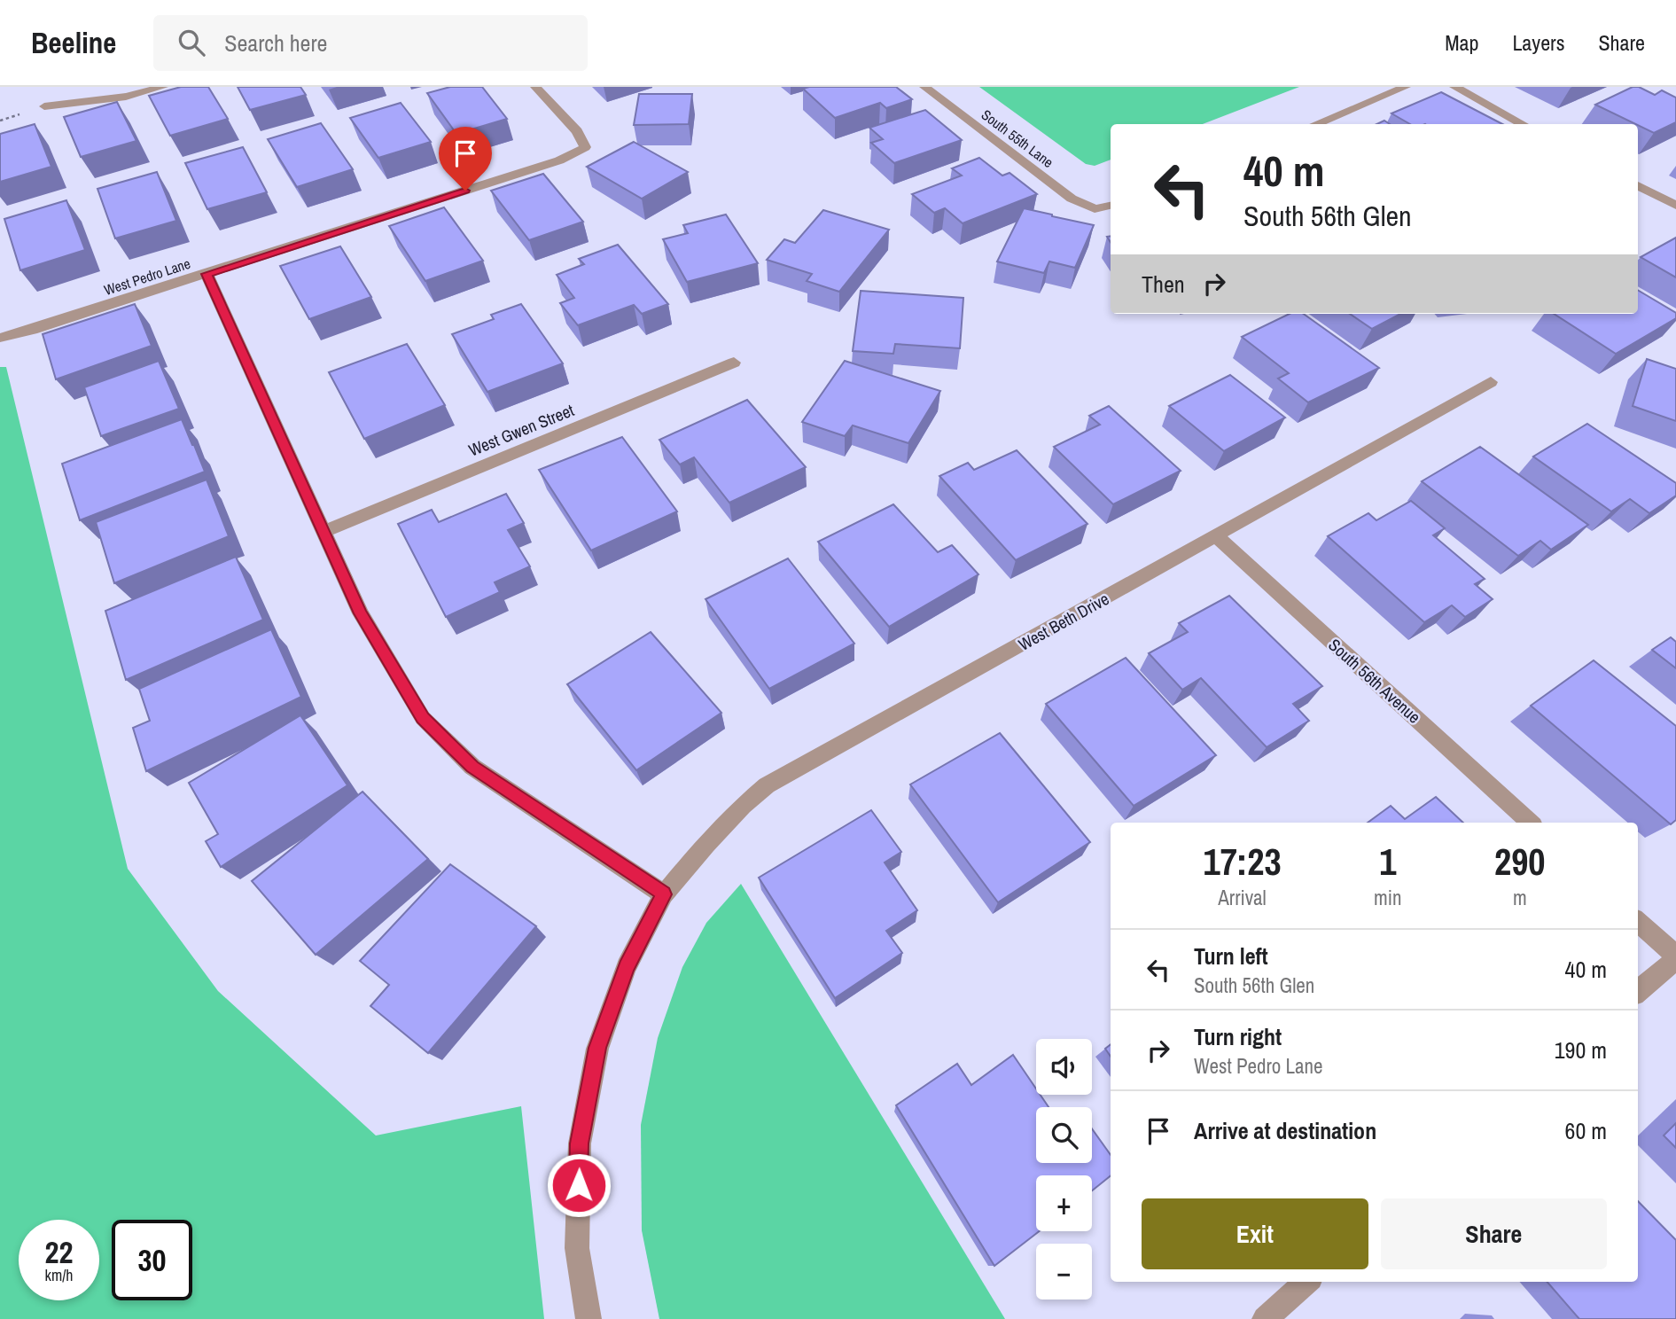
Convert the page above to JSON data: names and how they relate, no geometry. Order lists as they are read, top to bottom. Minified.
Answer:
{"streets":{"street":["South 55th Lane","West Pedro Lane","West Gwen Street","West Beth Drive","South 56th Avenue"]},"crossings":[["West Beth Drive","South 56th Avenue"]],"page":{"header":"Beeline","search":"Search here","nav":["Map","Layers","Share"],"turn":["40 m","South 56th Glen"],"then":"Then","eta":["17:23","Arrival","1","min","290","m"],"list":[{"name":"Turn left","note":"South 56th Glen","value":"40 m"},{"name":"Turn right","note":"West Pedro Lane","value":"190 m"},{"name":"Arrive at destination","value":"60 m"}],"map_buttons":["+","−"],"buttons":["Exit","Share"],"speed":"22 km/h","limit":"30"}}
